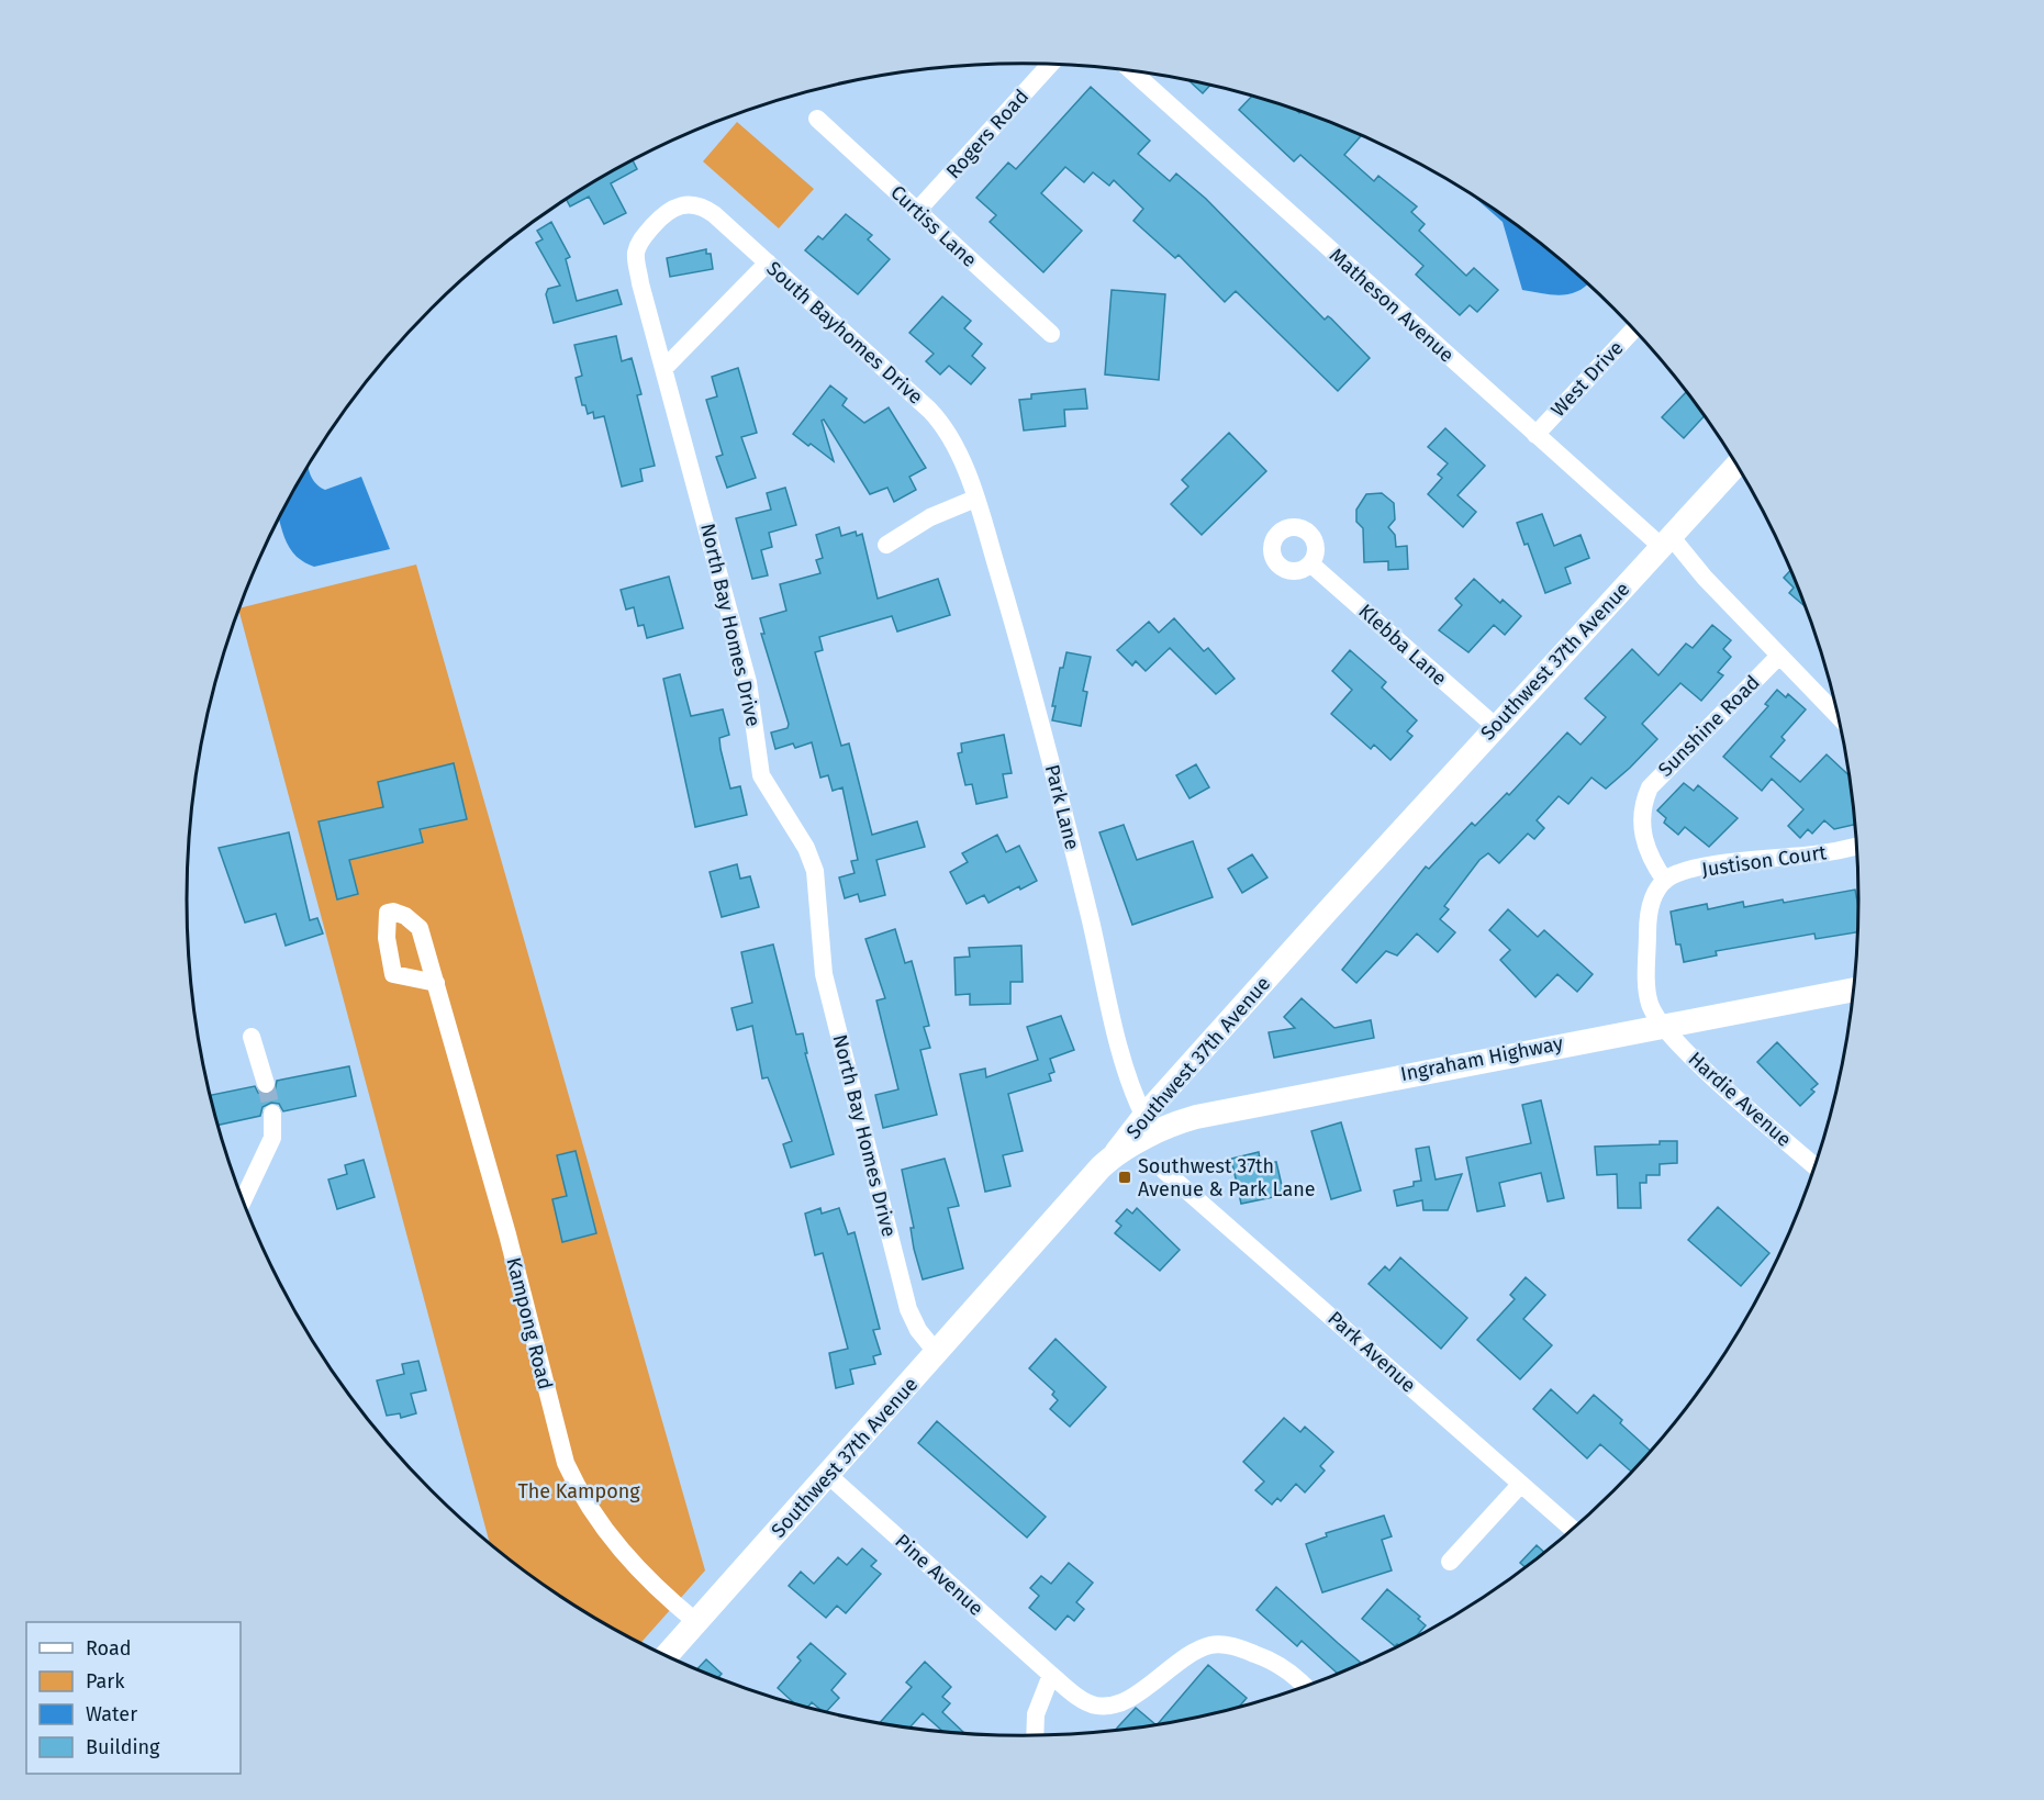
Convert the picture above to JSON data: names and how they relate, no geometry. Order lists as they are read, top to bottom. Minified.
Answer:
{"streets":{"main road":["Southwest 37th Avenue","Ingraham Highway"],"street":["Rogers Road","Curtiss Lane","Matheson Avenue","South Bayhomes Drive","West Drive","North Bay Homes Drive","Klebba Lane","Sunshine Road","Park Lane","Justison Court","Hardie Avenue","Kampong Road","Park Avenue","Pine Avenue"]},"crossings":[["Rogers Road","Curtiss Lane"],["Matheson Avenue","West Drive"],["Matheson Avenue","Southwest 37th Avenue"],["Matheson Avenue","Sunshine Road"],["South Bayhomes Drive","North Bay Homes Drive"],["South Bayhomes Drive","Park Lane"],["North Bay Homes Drive","Southwest 37th Avenue"],["Klebba Lane","Southwest 37th Avenue"],["Southwest 37th Avenue","Park Lane"],["Southwest 37th Avenue","Ingraham Highway"],["Southwest 37th Avenue","Kampong Road"],["Southwest 37th Avenue","Pine Avenue"],["Sunshine Road","Justison Court"],["Ingraham Highway","Hardie Avenue"]],"parks":["The Kampong"],"places":{"transit":["Southwest 37th Avenue & Park Lane"]},"legend":["Road","Park","Water","Building"]}
